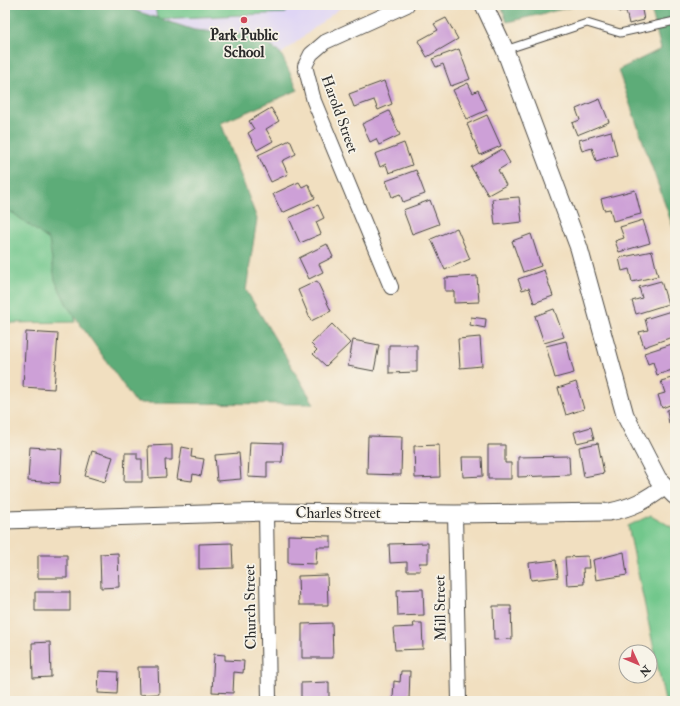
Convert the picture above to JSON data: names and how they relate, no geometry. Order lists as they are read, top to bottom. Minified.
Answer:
{"streets":{"street":["Harold Street","Charles Street","Church Street","Mill Street"]},"crossings":[["Charles Street","Church Street"],["Charles Street","Mill Street"]],"places":["Park Public School"],"north":"bottom right"}
